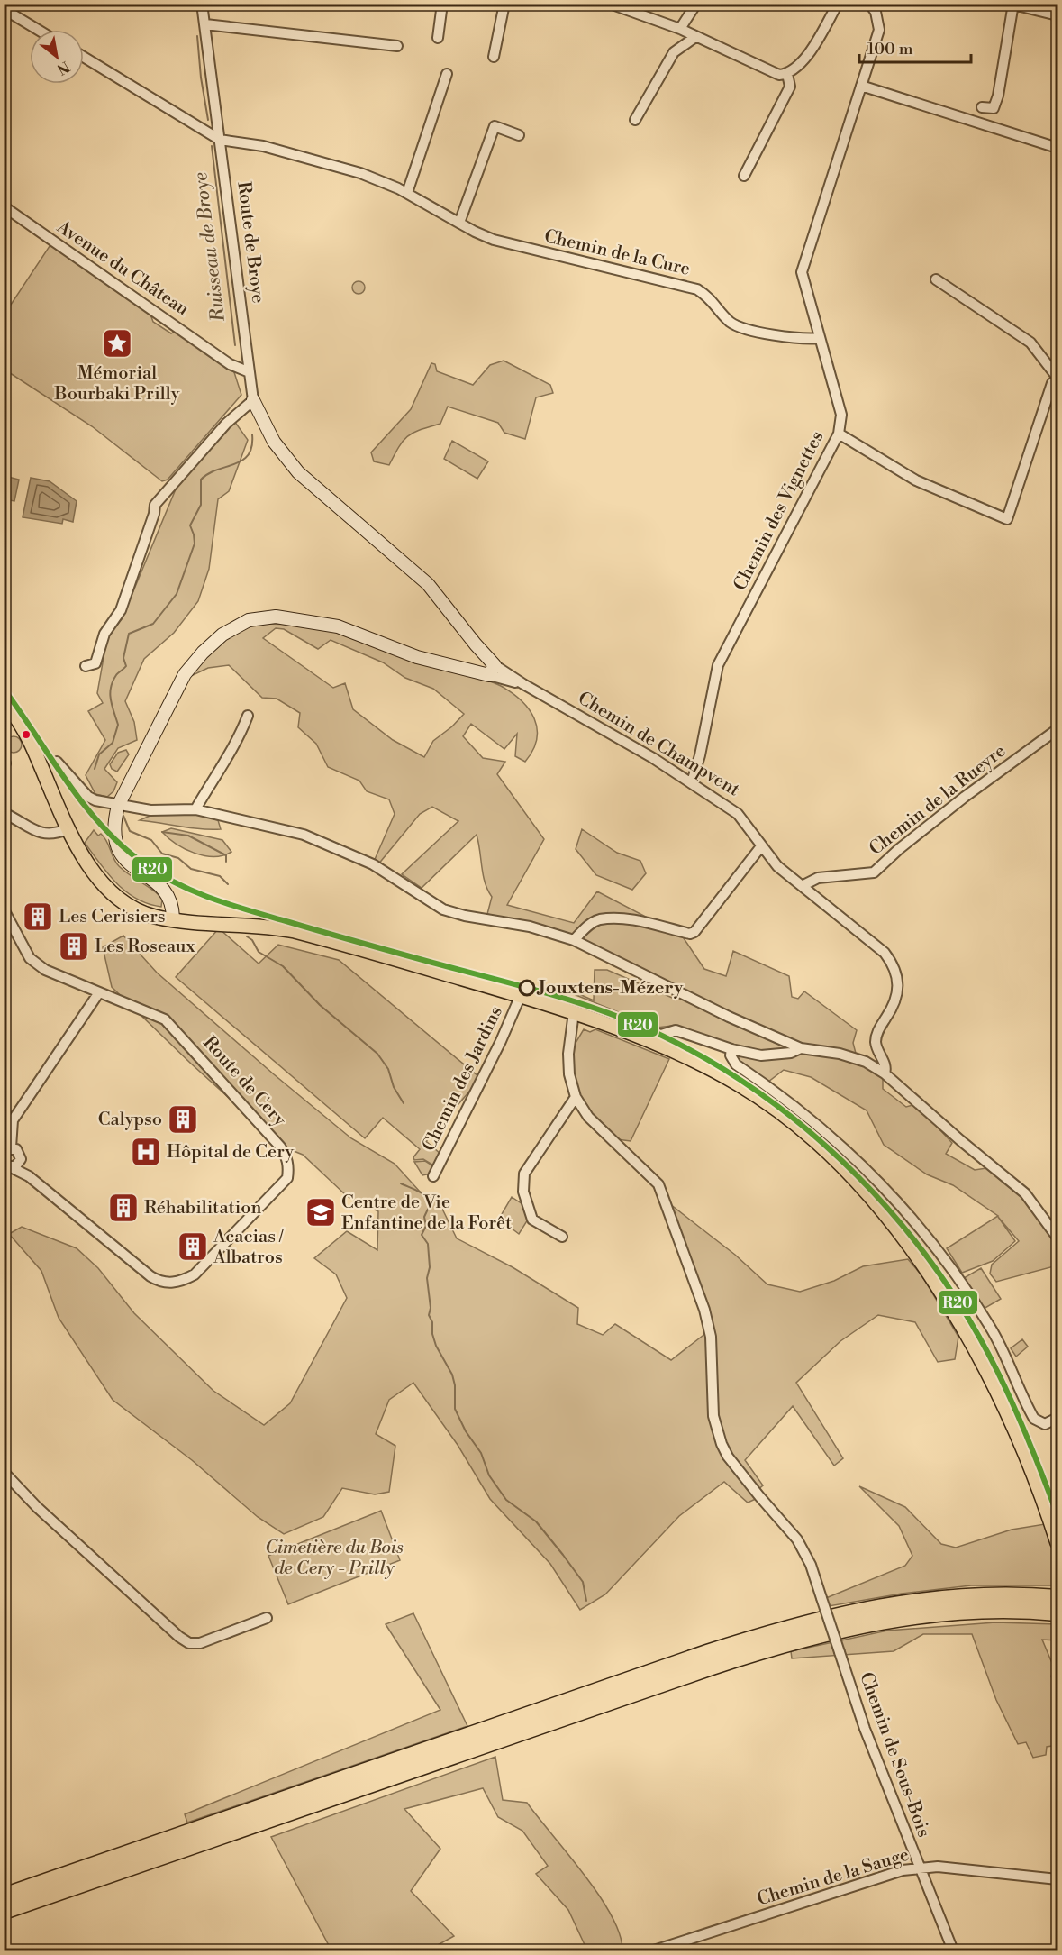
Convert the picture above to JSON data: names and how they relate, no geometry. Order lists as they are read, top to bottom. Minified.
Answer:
{"streets":{"street":["Route de Broye","Chemin de la Cure","Avenue du Château","Chemin des Vignettes","Chemin de Champvent","Chemin de la Rueyre","Chemin des Jardins","Route de Cery","Chemin de Sous-Bois","Chemin de la Sauge"]},"crossings":[["Route de Broye","Chemin de la Cure"],["Route de Broye","Avenue du Château"],["Route de Broye","Chemin de Champvent"],["Chemin de la Cure","Chemin des Vignettes"],["Chemin des Vignettes","Chemin de Champvent"],["Chemin de Champvent","Chemin de la Rueyre"],["Chemin de Sous-Bois","Chemin de la Sauge"]],"water":["Ruisseau de Broye"],"parks":["Cimetière du Bois de Cery - Prilly"],"places":{"place":["Mémorial Bourbaki Prilly"],"building":["Les Cerisiers","Les Roseaux","Calypso","Réhabilitation","Acacias / Albatros"],"other":["Jouxtens-Mézery"],"hospital":["Hôpital de Cery"],"school or university":["Centre de Vie Enfantine de la Forêt"]},"lines":["transit line R20"],"scale_bar":"100 m","north":"bottom right"}
